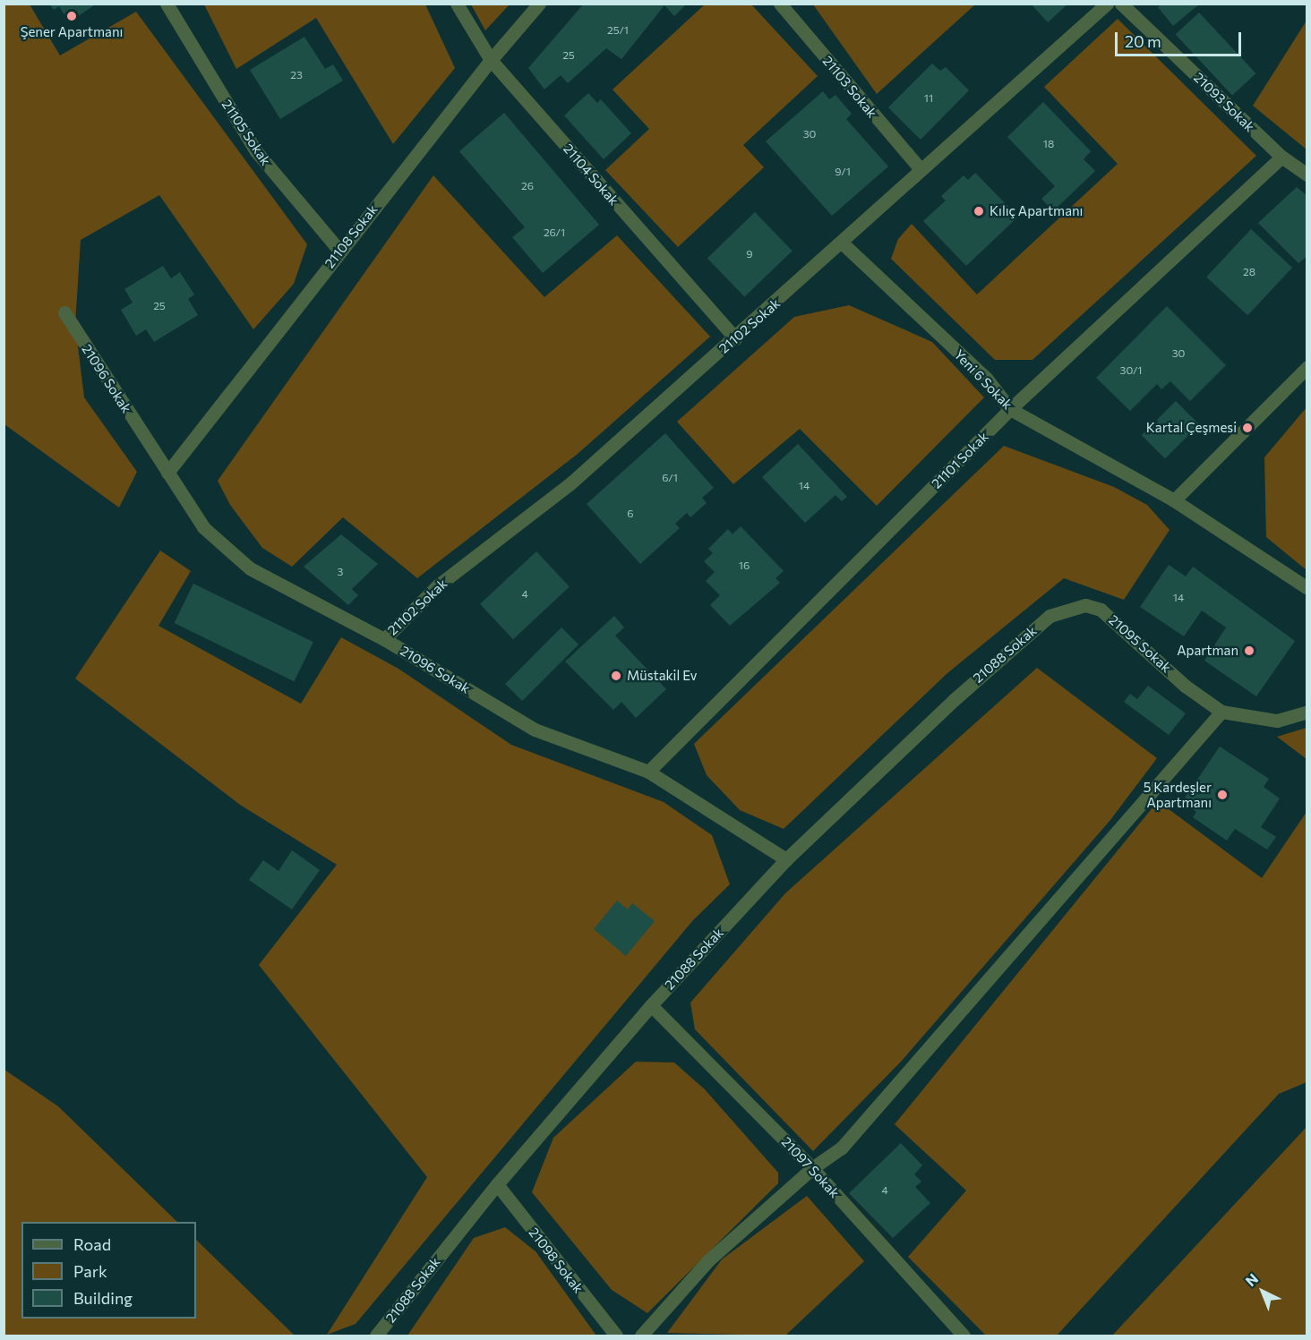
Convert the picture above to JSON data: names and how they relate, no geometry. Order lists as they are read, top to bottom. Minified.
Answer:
{"streets":{"street":["21103 Sokak","21093 Sokak","21105 Sokak","21104 Sokak","21108 Sokak","21102 Sokak","21096 Sokak","Yeni 6 Sokak","21101 Sokak","21095 Sokak","21088 Sokak","21097 Sokak","21098 Sokak"]},"crossings":[["21103 Sokak","21102 Sokak"],["21093 Sokak","21101 Sokak"],["21105 Sokak","21108 Sokak"],["21104 Sokak","21108 Sokak"],["21104 Sokak","21102 Sokak"],["21108 Sokak","21096 Sokak"],["21102 Sokak","21096 Sokak"],["21102 Sokak","Yeni 6 Sokak"],["21096 Sokak","21101 Sokak"],["21096 Sokak","21088 Sokak"],["Yeni 6 Sokak","21101 Sokak"],["21095 Sokak","21088 Sokak"],["21088 Sokak","21097 Sokak"],["21088 Sokak","21098 Sokak"]],"places":["Şener Apartmanı","Kılıç Apartmanı","Kartal Çeşmesi","Apartman","Müstakil Ev","5 Kardeşler Apartmanı"],"house_numbers":["25/1","25","23","11","30","18","9/1","26","26/1","9","28","25","30","30/1","6/1","14","6","16","3","4","14","4"],"legend":["Road","Park","Building"],"scale_bar":"20 m","north":"top left"}
